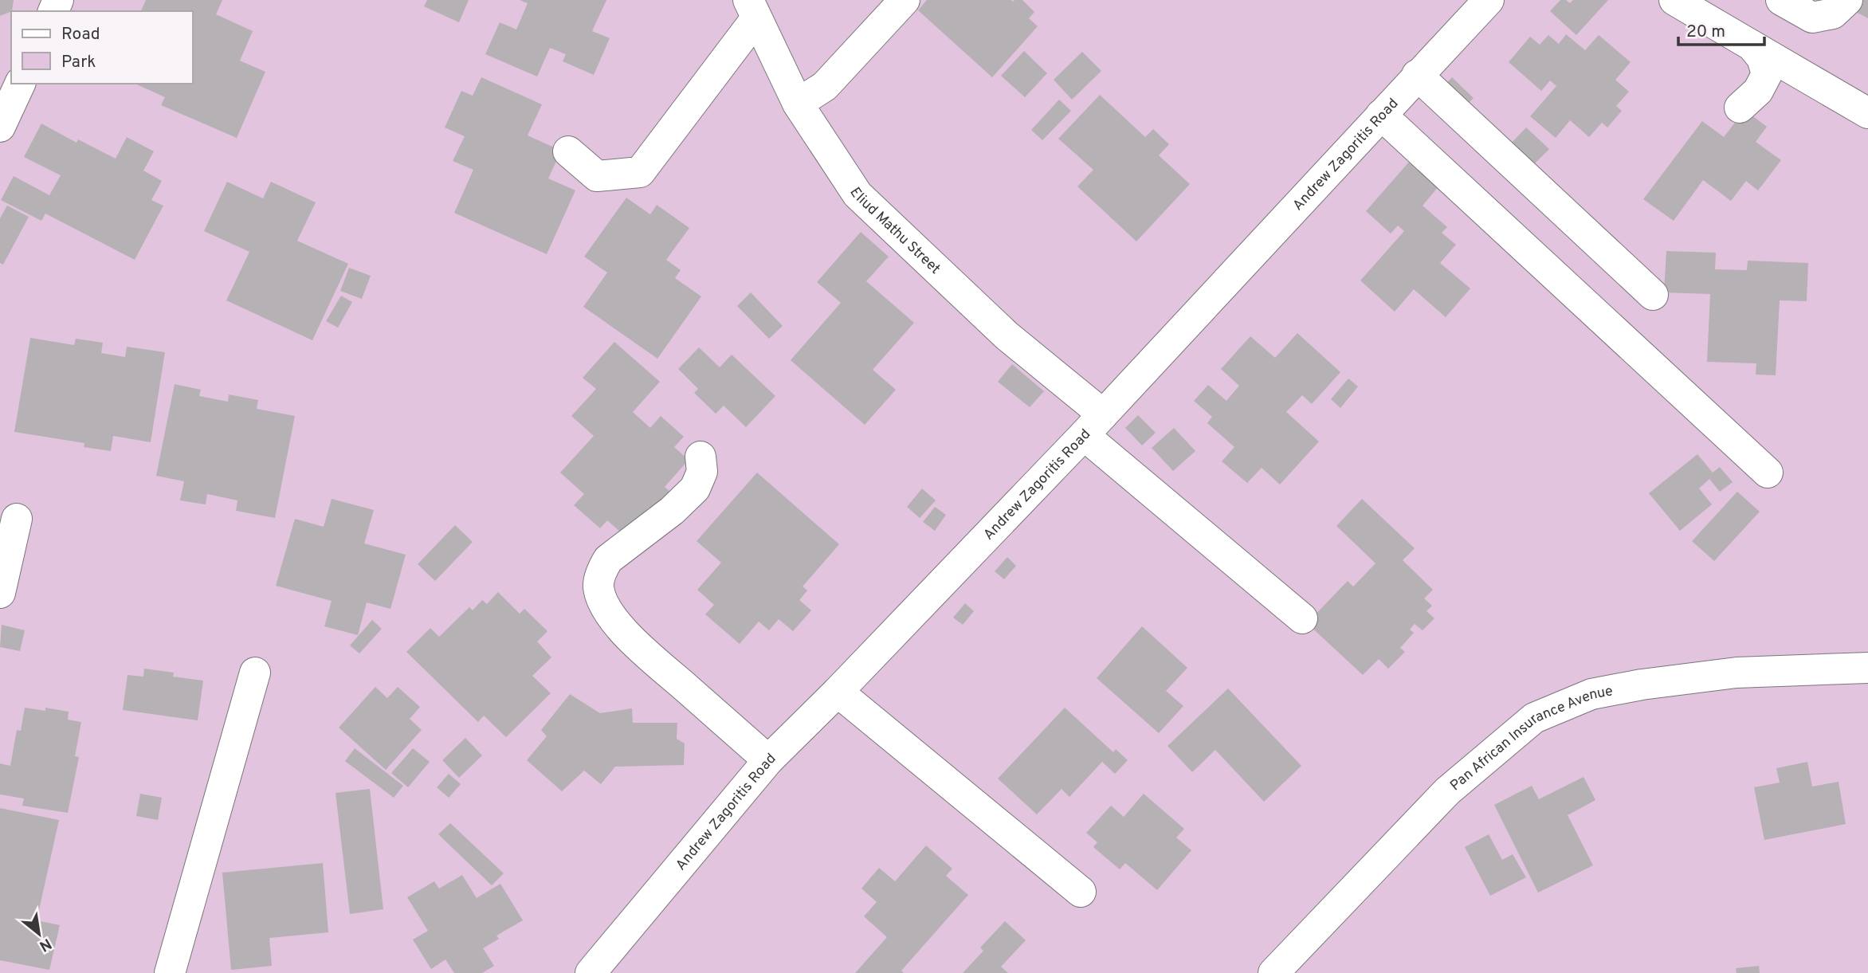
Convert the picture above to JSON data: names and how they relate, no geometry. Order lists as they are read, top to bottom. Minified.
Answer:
{"streets":{"street":["Andrew Zagoritis Road","Eliud Mathu Street","Pan African Insurance Avenue"]},"crossings":[["Andrew Zagoritis Road","Eliud Mathu Street"]],"legend":["Road","Park"],"scale_bar":"20 m","north":"bottom right"}
